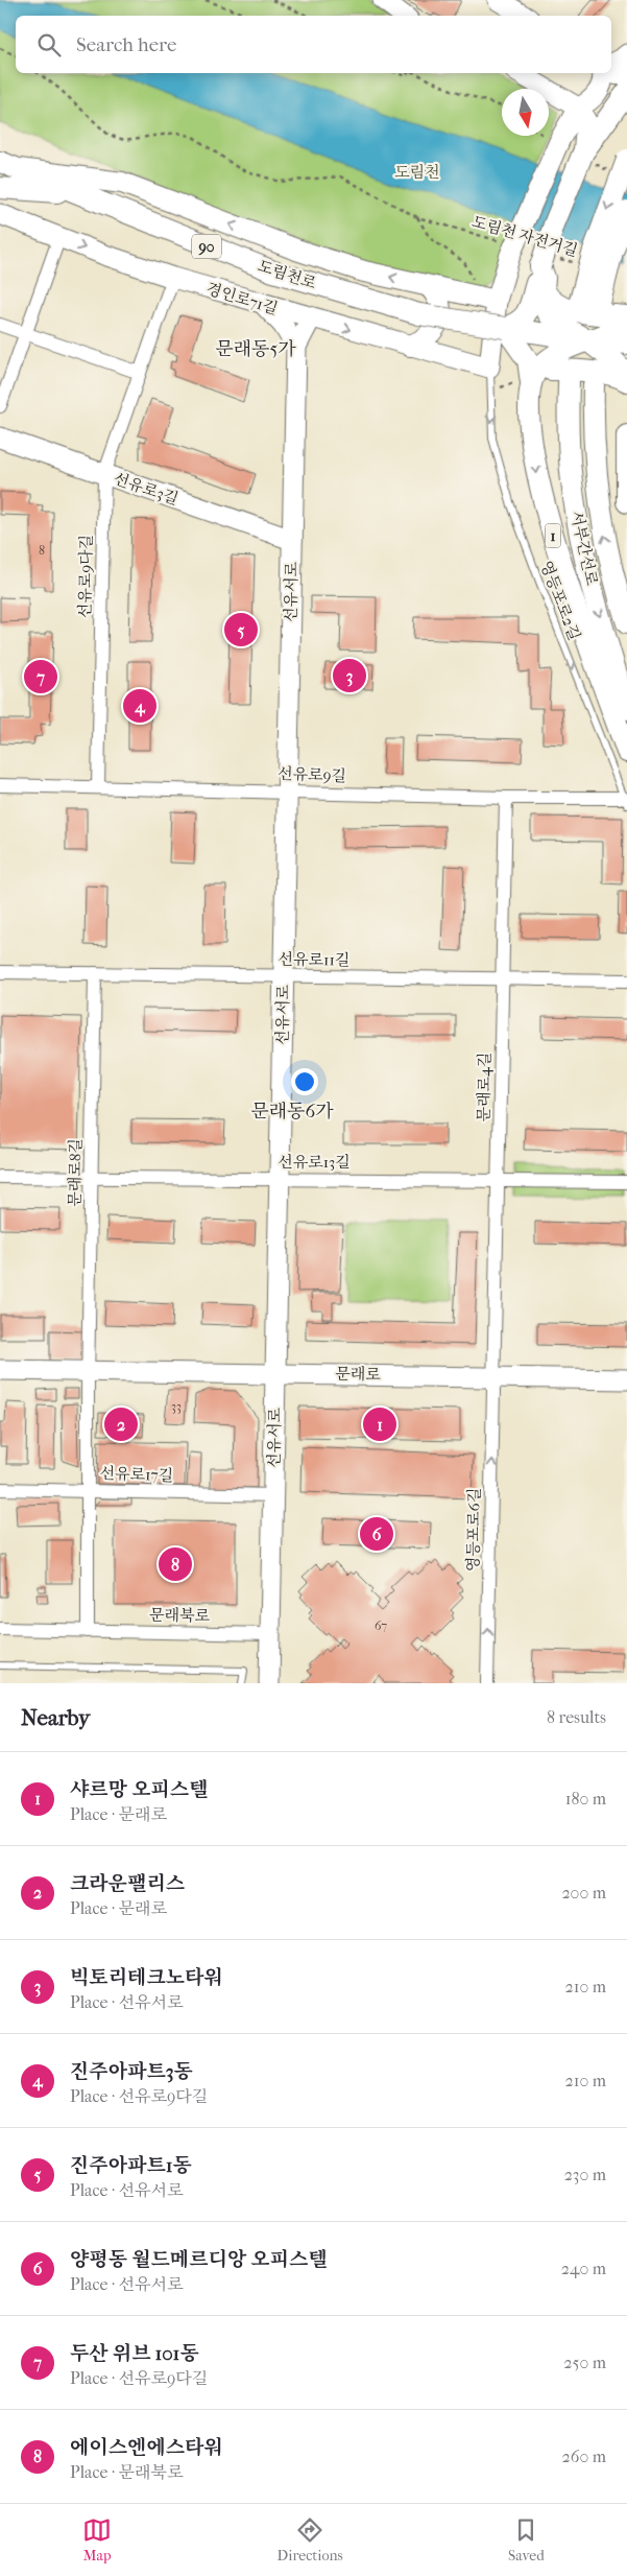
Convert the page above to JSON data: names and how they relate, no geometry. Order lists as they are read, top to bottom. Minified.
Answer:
{"streets":{"main road":["90","도림천로","1","서부간선로"],"street":["경인로71길","선유로3길","선유로9다길","선유서로","선유로9길","선유로11길","문래로4길","선유로13길","문래로8길","문래로","선유로17길","영등포로6길","문래북로"],"lane":["영등포로2길"],"path":["도림천 자전거길"]},"crossings":[["도림천로","1"],["경인로71길","선유로9다길"],["경인로71길","선유서로"],["경인로71길","영등포로2길"],["선유로3길","선유로9다길"],["선유로3길","선유서로"],["선유로9다길","선유로9길"],["선유서로","선유로9길"],["선유서로","선유로11길"],["선유서로","선유로13길"],["선유서로","문래로"],["선유서로","선유로17길"],["선유서로","문래북로"],["영등포로2길","선유로9길"],["선유로9길","문래로4길"],["선유로11길","문래로4길"],["선유로11길","문래로8길"],["문래로4길","선유로13길"],["문래로4길","문래로"],["문래로4길","영등포로6길"],["선유로13길","문래로8길"],["문래로8길","문래로"],["문래로","영등포로6길"]],"one_way":["영등포로2길","영등포로6길"],"districts":["문래동5가","문래동6가"],"parks":["도림천"],"house_numbers":["8","33","67"],"north":"bottom","page":{"search":"Search here","pins":["5","3","7","4","1","2","6","8"],"heading":["Nearby","8 results"],"list":[{"mark":"1","name":"샤르망 오피스텔","note":"Place · 문래로","value":"180 m"},{"mark":"2","name":"크라운팰리스","note":"Place · 문래로","value":"200 m"},{"mark":"3","name":"빅토리테크노타워","note":"Place · 선유서로","value":"210 m"},{"mark":"4","name":"진주아파트3동","note":"Place · 선유로9다길","value":"210 m"},{"mark":"5","name":"진주아파트1동","note":"Place · 선유서로","value":"230 m"},{"mark":"6","name":"양평동 월드메르디앙 오피스텔","note":"Place · 선유서로","value":"240 m"},{"mark":"7","name":"두산 위브 101동","note":"Place · 선유로9다길","value":"250 m"},{"mark":"8","name":"에이스엔에스타워","note":"Place · 문래북로","value":"260 m"}],"nav":["Map","Directions","Saved"]}}
